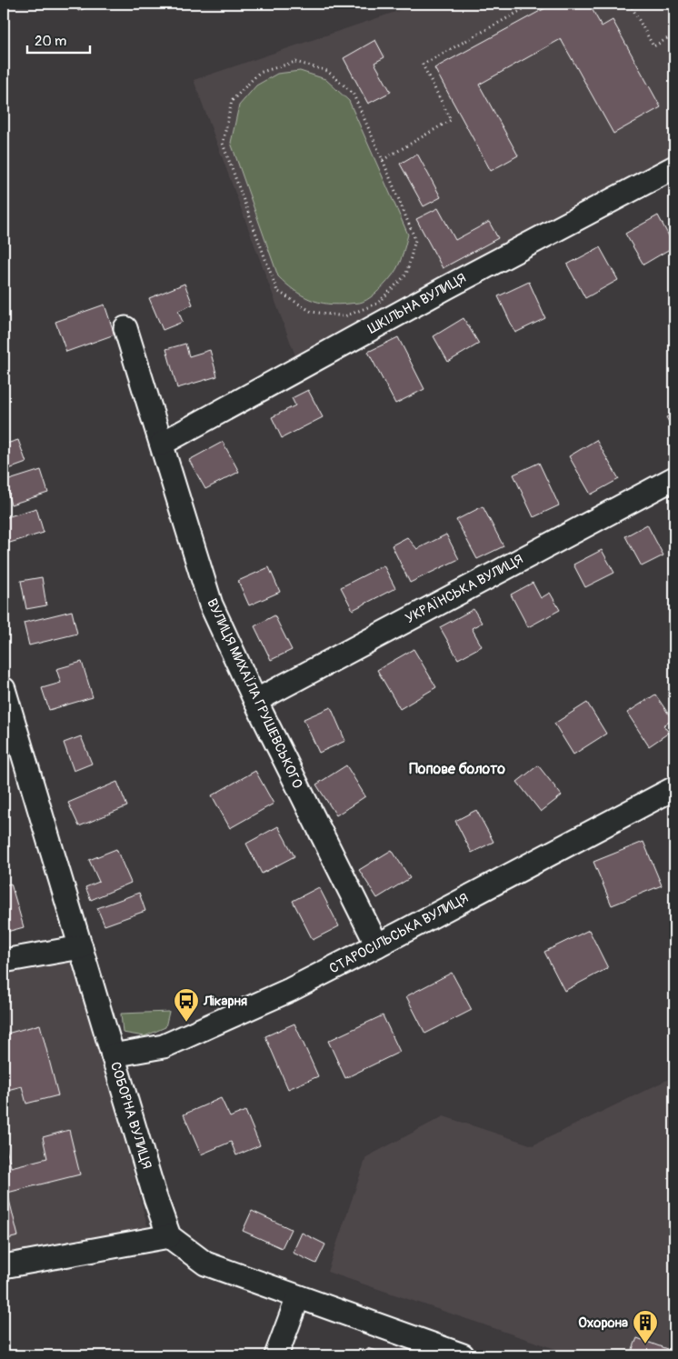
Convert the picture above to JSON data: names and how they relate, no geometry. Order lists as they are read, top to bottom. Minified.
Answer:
{"streets":{"street":["ШКІЛЬНА ВУЛИЦЯ","УКРАЇНСЬКА ВУЛИЦЯ","ВУЛИЦЯ МИХАЇЛА ГРУШЕВСЬКОГО","СТАРОСІЛЬСЬКА ВУЛИЦЯ","СОБОРНА ВУЛИЦЯ"]},"crossings":[["ШКІЛЬНА ВУЛИЦЯ","ВУЛИЦЯ МИХАЇЛА ГРУШЕВСЬКОГО"],["УКРАЇНСЬКА ВУЛИЦЯ","ВУЛИЦЯ МИХАЇЛА ГРУШЕВСЬКОГО"],["ВУЛИЦЯ МИХАЇЛА ГРУШЕВСЬКОГО","СТАРОСІЛЬСЬКА ВУЛИЦЯ"],["СТАРОСІЛЬСЬКА ВУЛИЦЯ","СОБОРНА ВУЛИЦЯ"]],"districts":["Попове болото"],"places":{"bus stop":["Лікарня"],"building":["Охорона"]},"scale_bar":"20 m"}
